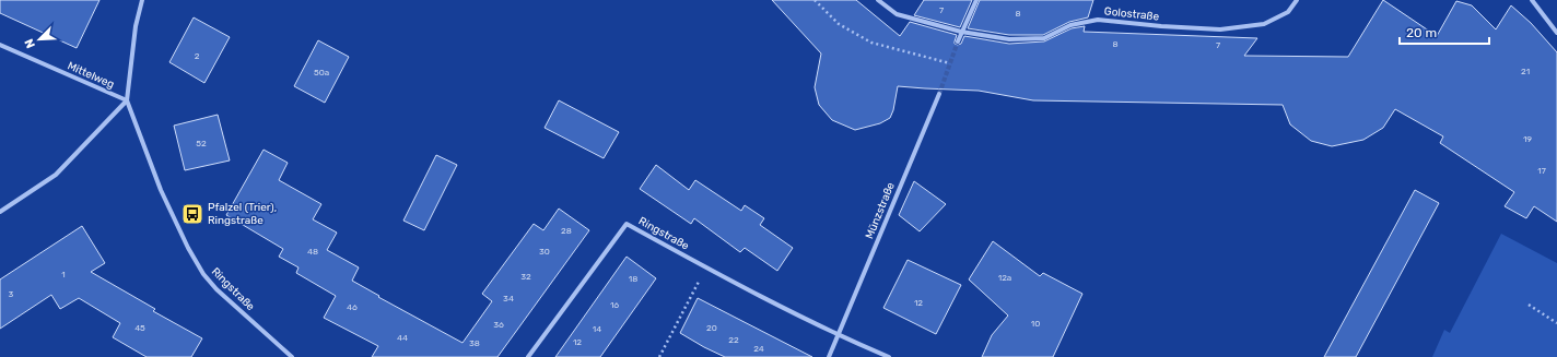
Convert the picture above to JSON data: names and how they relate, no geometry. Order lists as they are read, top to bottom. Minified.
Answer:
{"streets":{"street":["Golostraße","Mittelweg","Münzstraße","Ringstraße"]},"crossings":[["Mittelweg","Ringstraße"],["Münzstraße","Ringstraße"]],"places":{"bus stop":["Pfalzel (Trier), Ringstraße"]},"house_numbers":["7","8","8","7","2","21","50a","19","52","17","28","48","30","1","32","12a","18","3","34","12","16","46","10","36","45","20","14","44","22","12","38","24"],"scale_bar":"20 m","north":"bottom left"}
